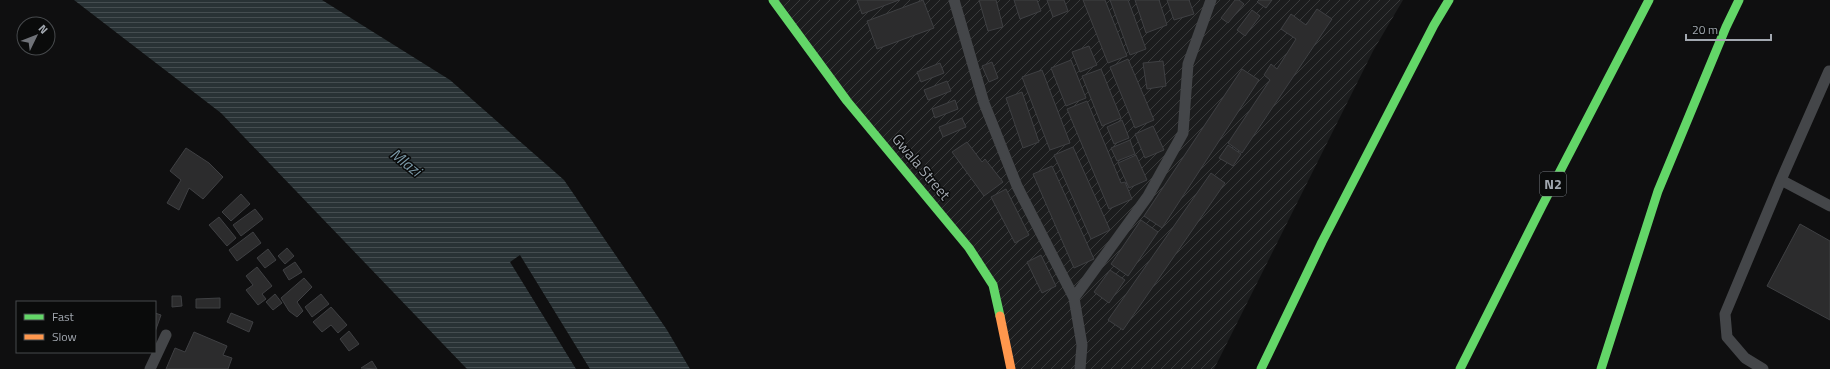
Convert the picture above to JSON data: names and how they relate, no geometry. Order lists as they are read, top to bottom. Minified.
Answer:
{"streets":{"main road":["Gwala Street","N2"]},"water":["Mlazi"],"legend":["Fast","Slow"],"scale_bar":"20 m","north":"top right"}
